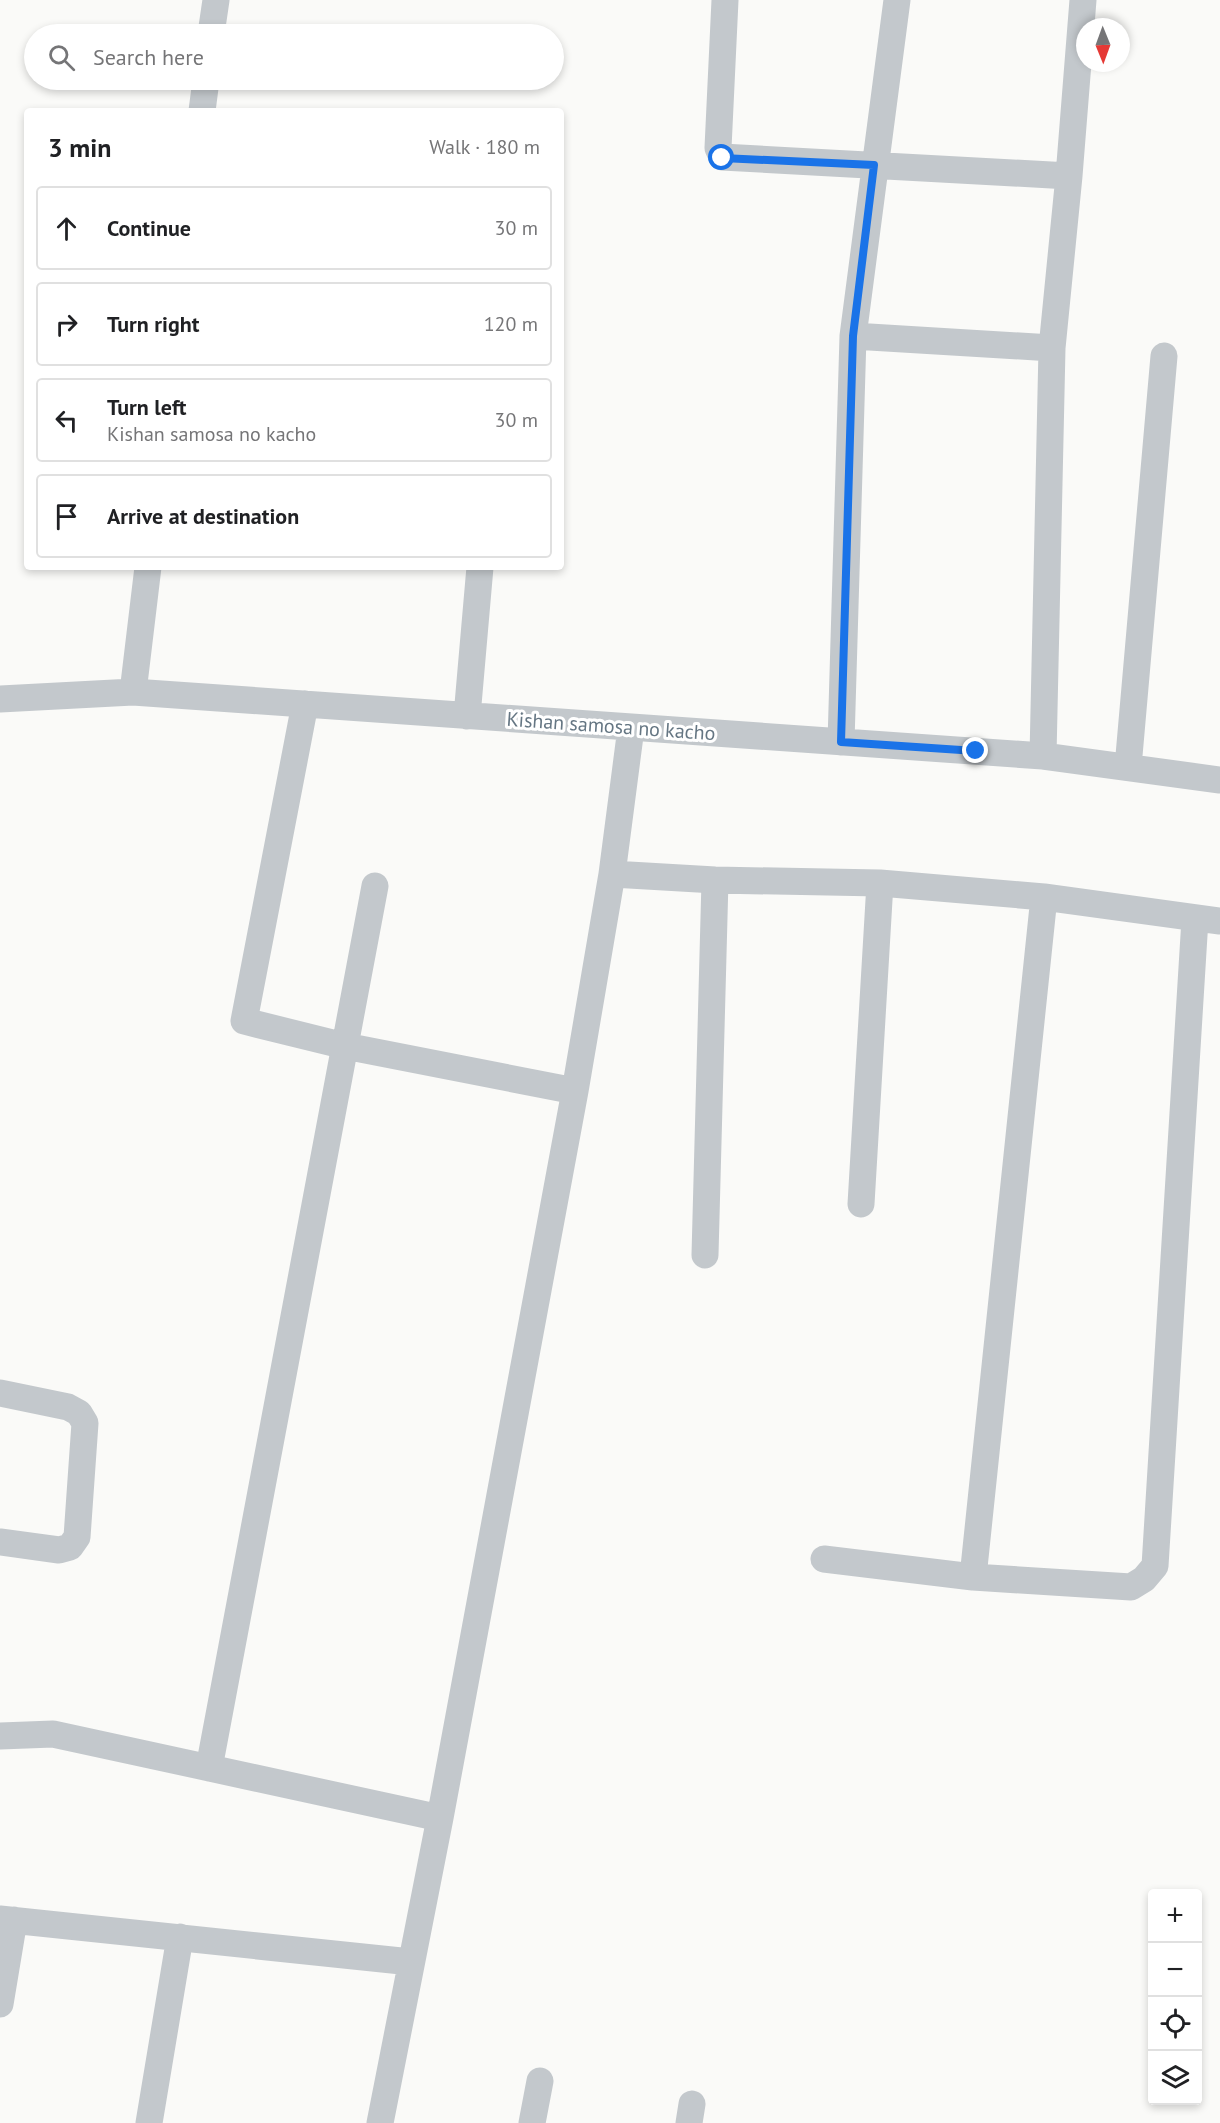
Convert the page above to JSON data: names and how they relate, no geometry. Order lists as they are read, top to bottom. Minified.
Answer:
{"streets":{"street":["Kishan samosa no kacho"]},"north":"bottom","page":{"search":"Search here","heading":["3 min","Walk · 180 m"],"list":[["Continue","30 m"],["Turn right","120 m"],["Turn left","Kishan samosa no kacho","30 m"],"Arrive at destination"],"map_buttons":["+","−"]}}
